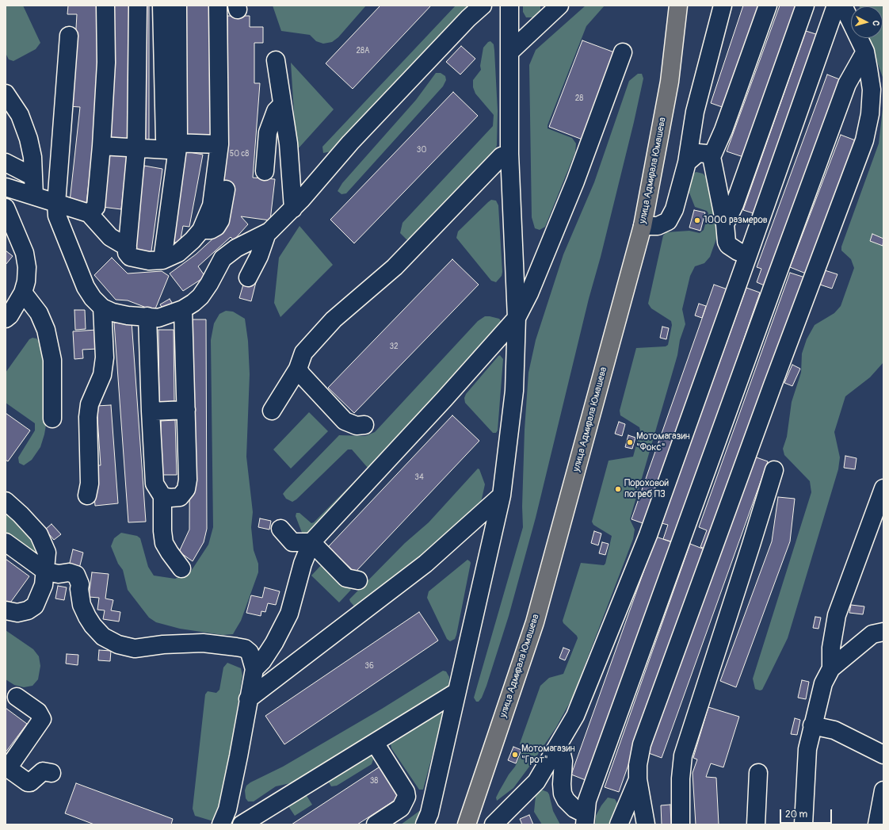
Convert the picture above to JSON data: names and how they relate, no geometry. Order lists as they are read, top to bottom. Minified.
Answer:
{"streets":{"main road":["улица Адмирала Юмашева"]},"places":["1000 размеров","Мотомагазин \"Фокс\"","Пороховой погреб П3","Мотомагазин \"Грот\""],"house_numbers":["28А","28","30","50 с8","32","34","36","38"],"scale_bar":"20 m","north":"right"}
